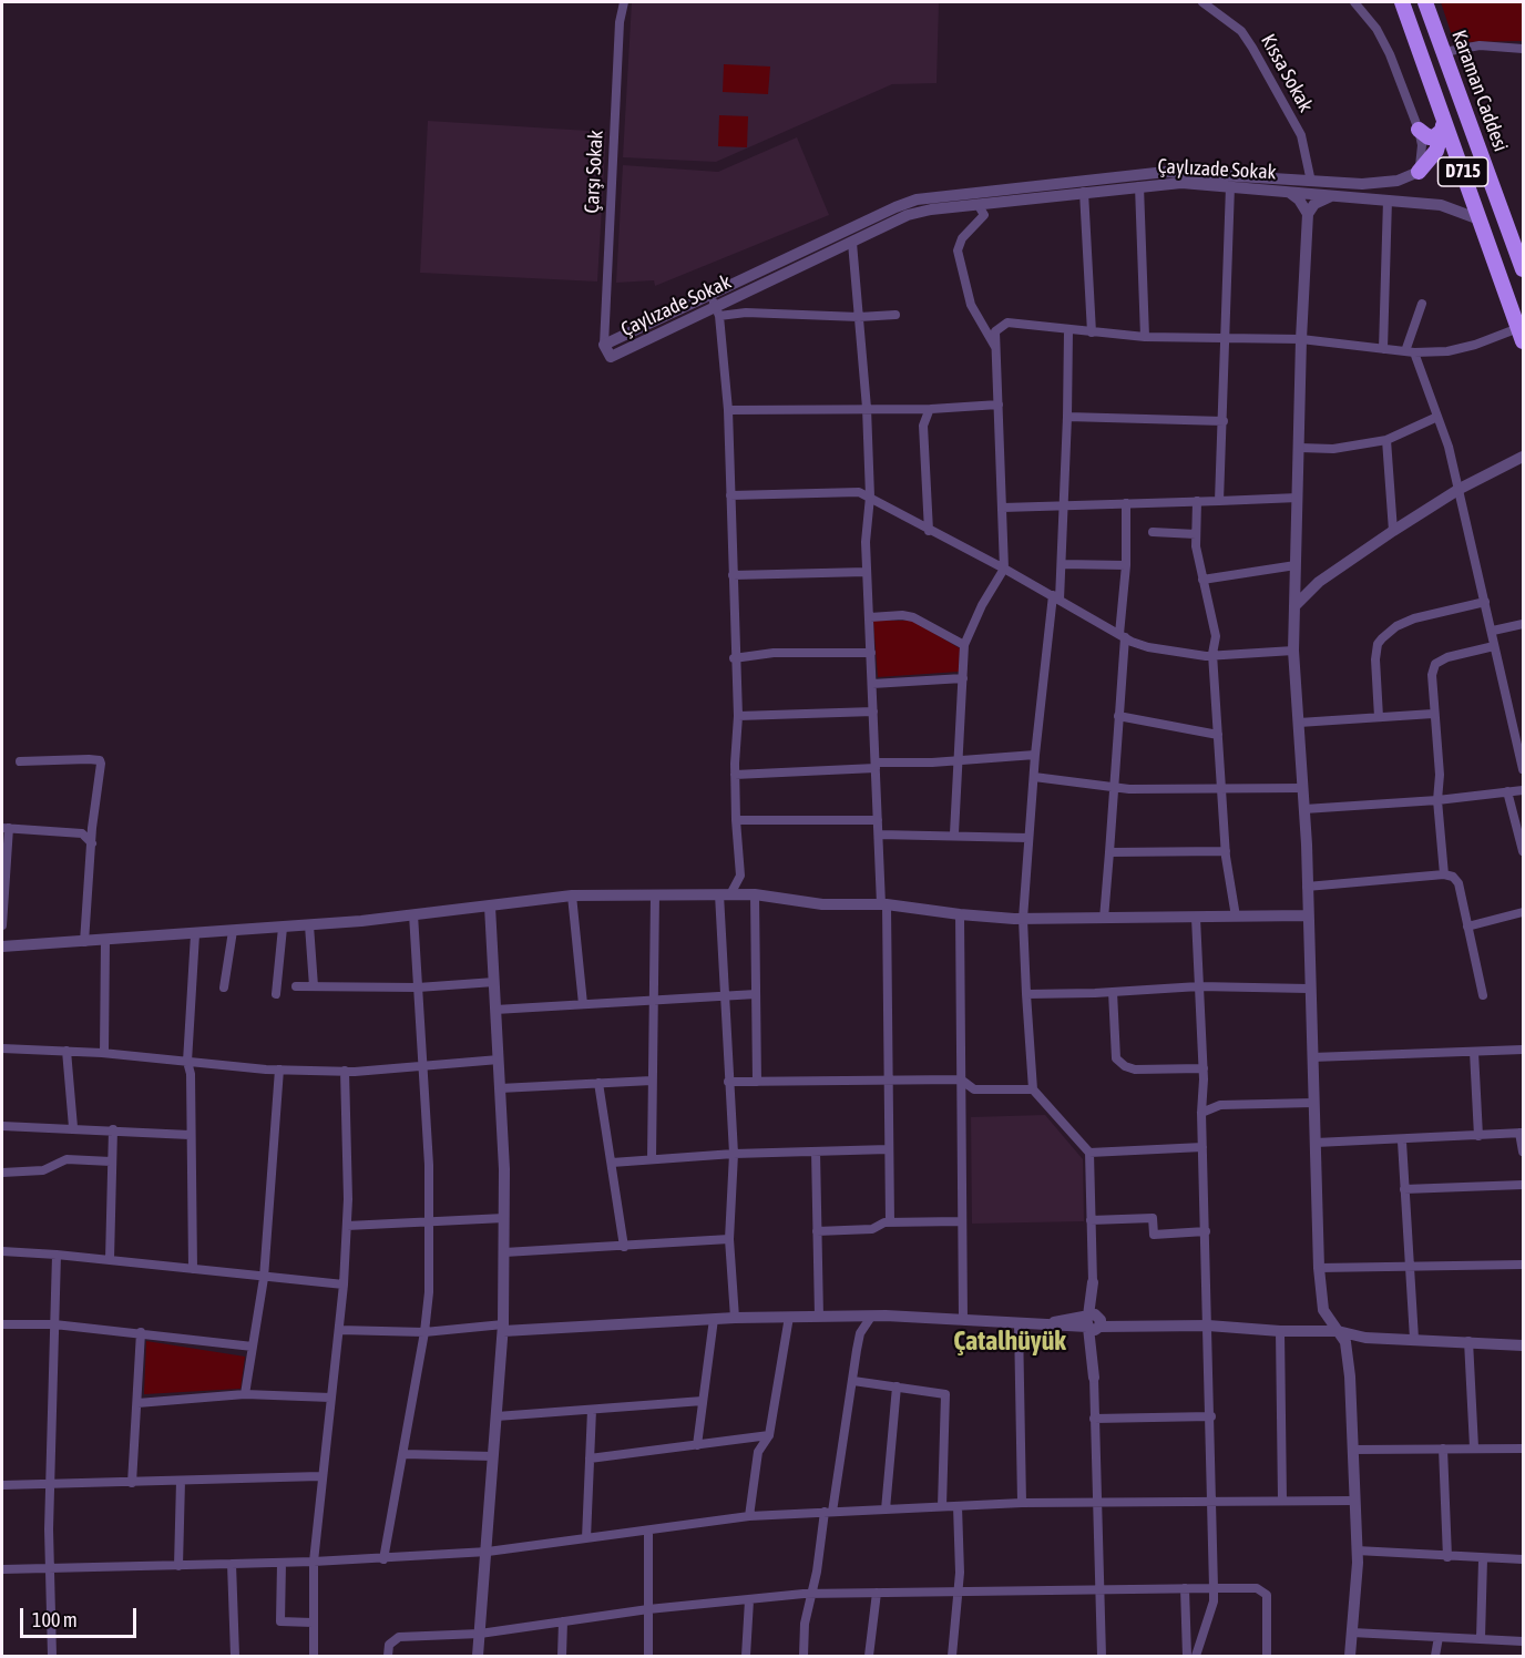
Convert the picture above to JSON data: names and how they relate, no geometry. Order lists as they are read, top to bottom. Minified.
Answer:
{"streets":{"highway":["Karaman Caddesi","D715"],"street":["Kıssa Sokak","Çaylızade Sokak","Çarşı Sokak"]},"crossings":[["Kıssa Sokak","Çaylızade Sokak"],["Çaylızade Sokak","Çarşı Sokak"],["Çaylızade Sokak","D715"]],"districts":["Çatalhüyük"],"scale_bar":"100 m"}
